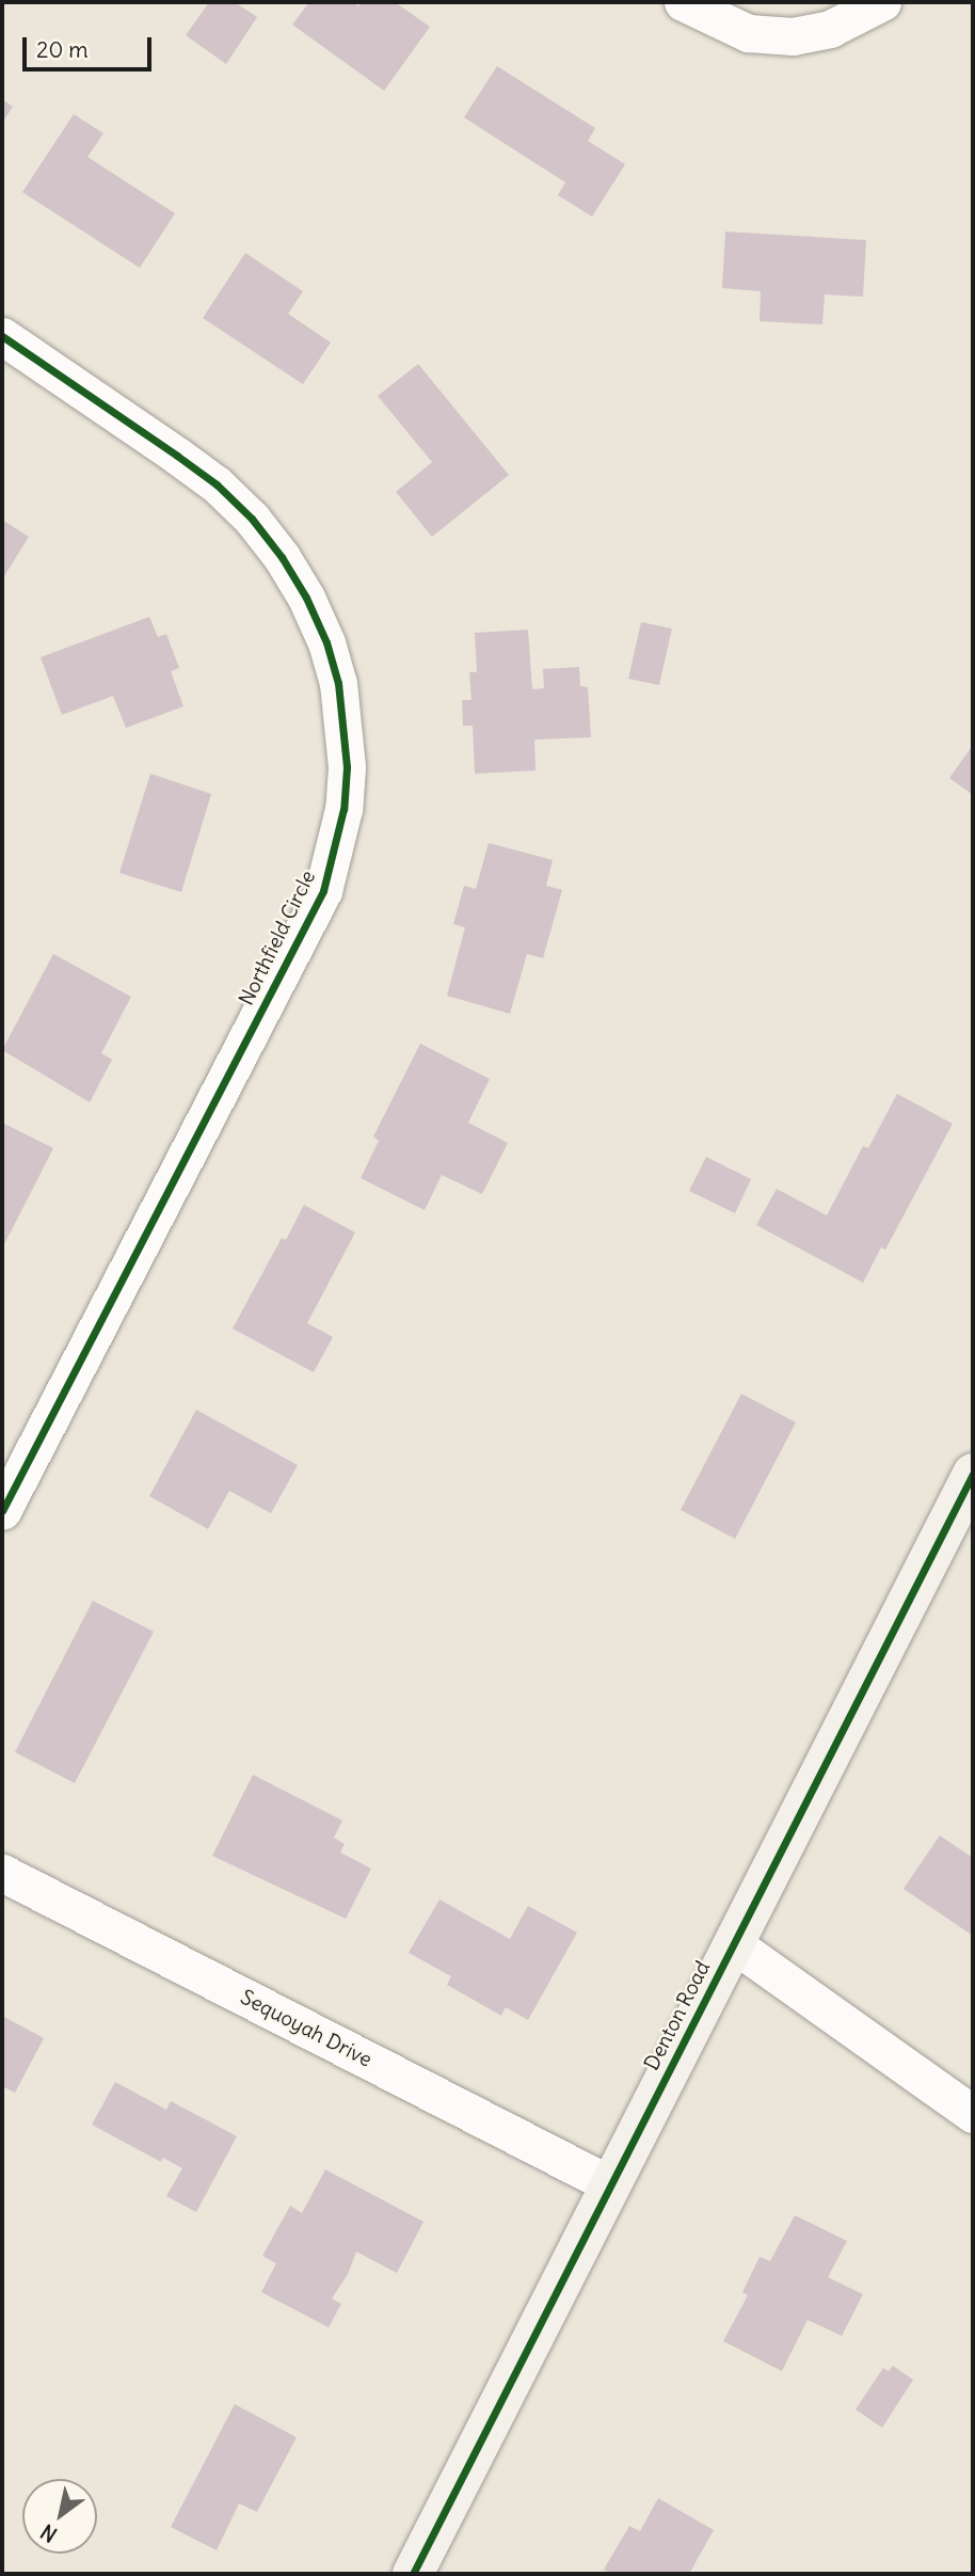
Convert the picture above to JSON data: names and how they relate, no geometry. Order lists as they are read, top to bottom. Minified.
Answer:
{"streets":{"street":["Northfield Circle","Denton Road","Sequoyah Drive"]},"crossings":[["Denton Road","Sequoyah Drive"]],"scale_bar":"20 m","north":"bottom left"}
